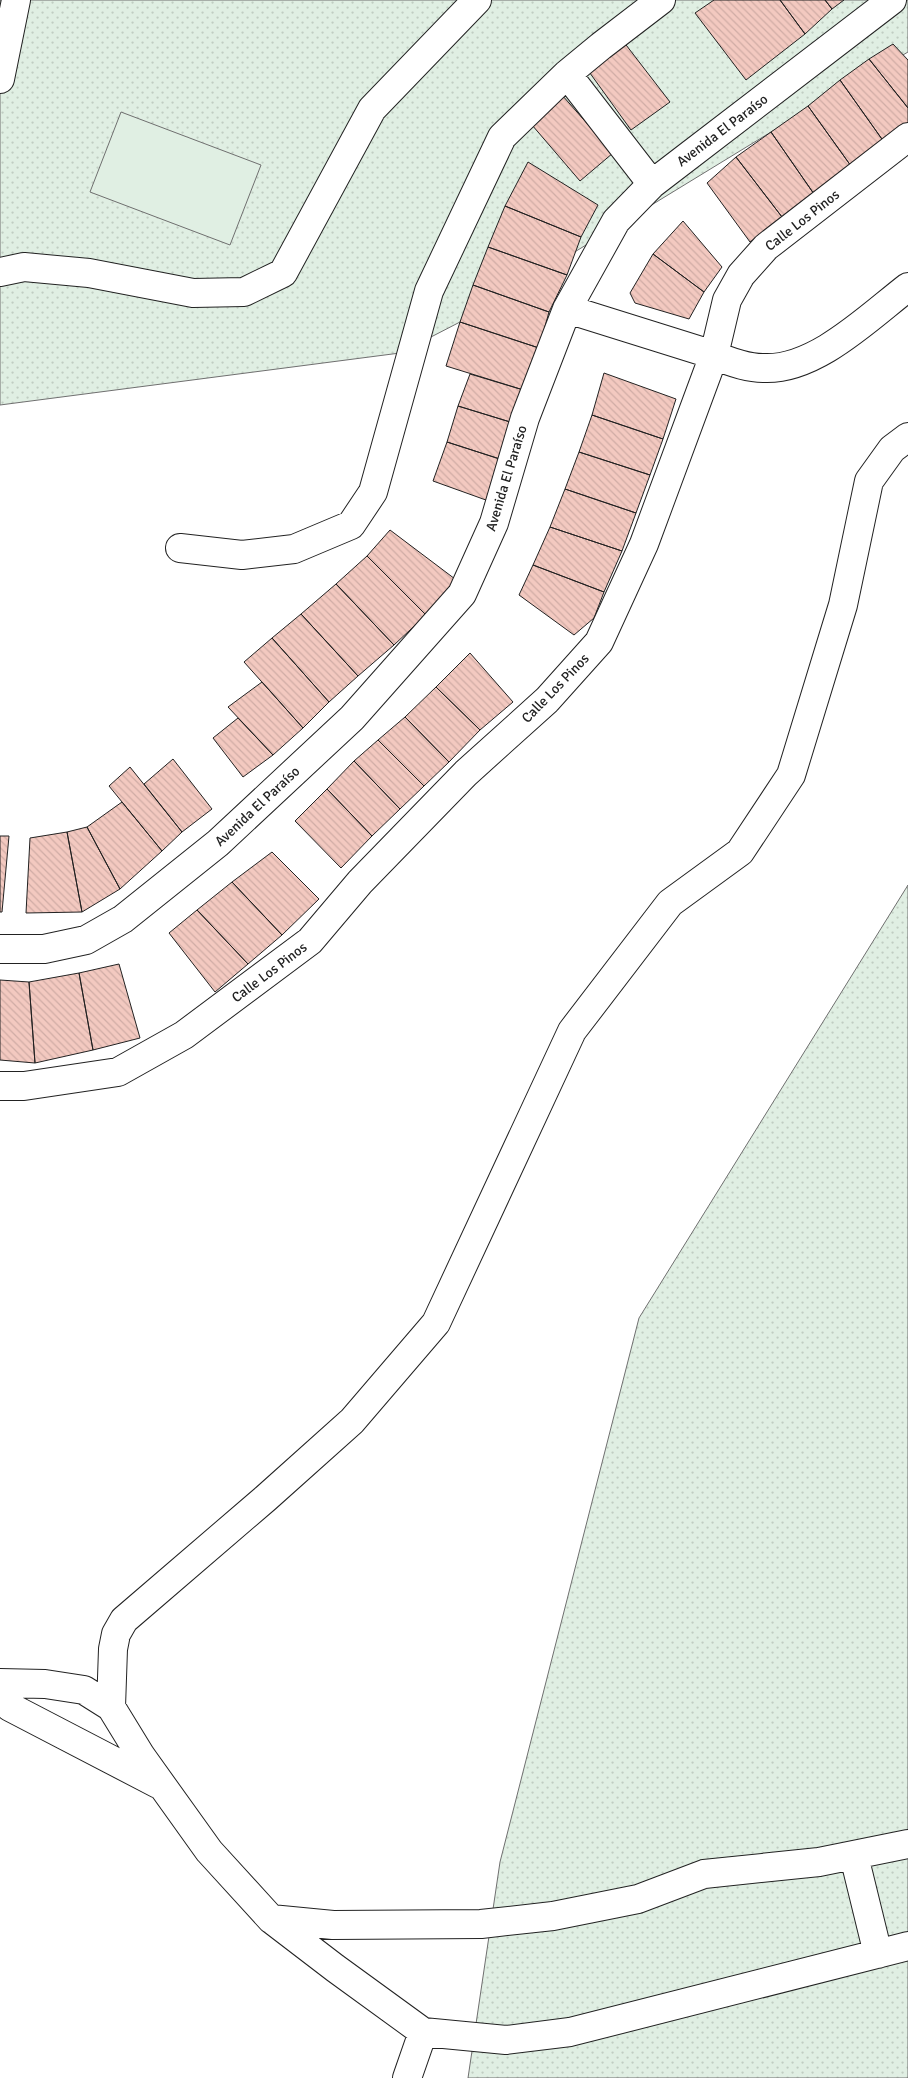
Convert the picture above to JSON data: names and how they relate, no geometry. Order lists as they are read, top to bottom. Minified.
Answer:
{"streets":{"street":["Avenida El Paraíso","Calle Los Pinos"]}}
